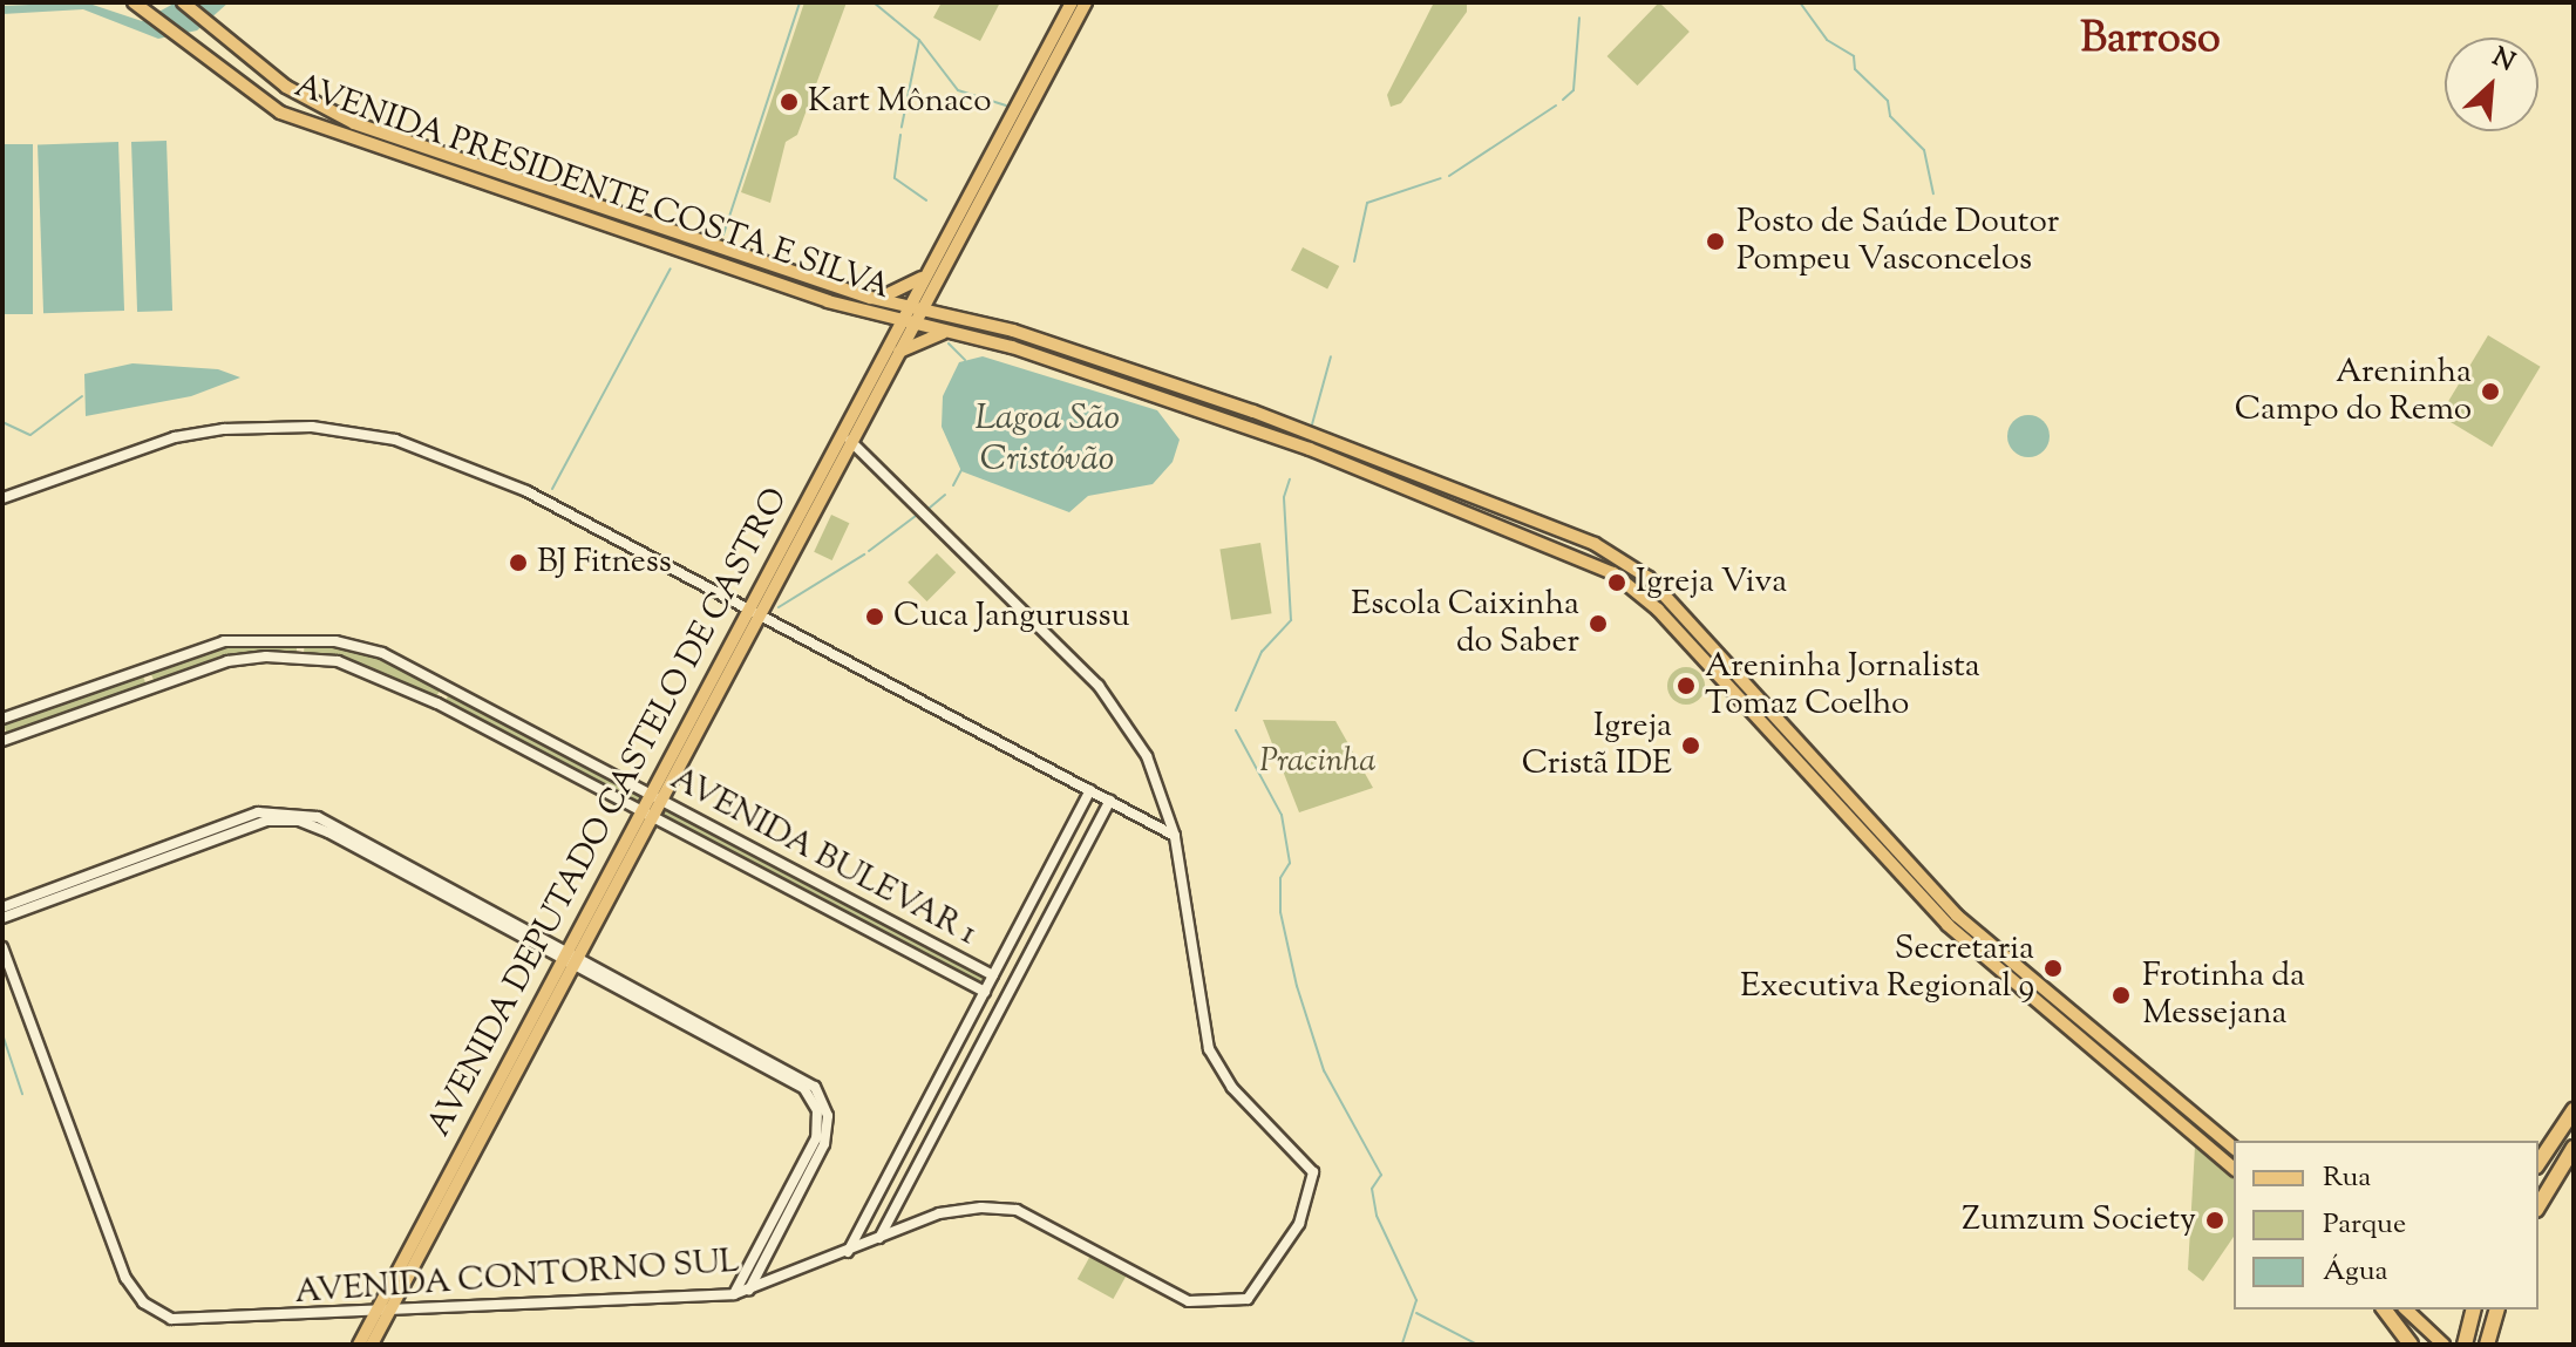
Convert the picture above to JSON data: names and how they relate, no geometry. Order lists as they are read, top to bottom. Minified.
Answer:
{"streets":{"main road":["AVENIDA PRESIDENTE COSTA E SILVA","AVENIDA DEPUTADO CASTELO DE CASTRO"],"street":["AVENIDA BULEVAR 1","AVENIDA CONTORNO SUL"]},"crossings":[["AVENIDA PRESIDENTE COSTA E SILVA","AVENIDA DEPUTADO CASTELO DE CASTRO"],["AVENIDA DEPUTADO CASTELO DE CASTRO","AVENIDA BULEVAR 1"],["AVENIDA DEPUTADO CASTELO DE CASTRO","AVENIDA CONTORNO SUL"]],"districts":["Barroso"],"water":["Lagoa São Cristóvão"],"parks":["Pracinha"],"places":["Kart Mônaco","Posto de Saúde Doutor Pompeu Vasconcelos","Areninha Campo do Remo","BJ Fitness","Igreja Viva","Cuca Jangurussu","Escola Caixinha do Saber","Areninha Jornalista Tomaz Coelho","Igreja Cristã IDE","Secretaria Executiva Regional 9","Frotinha da Messejana","Zumzum Society"],"legend":["Rua","Parque","Água"],"north":"top right"}
